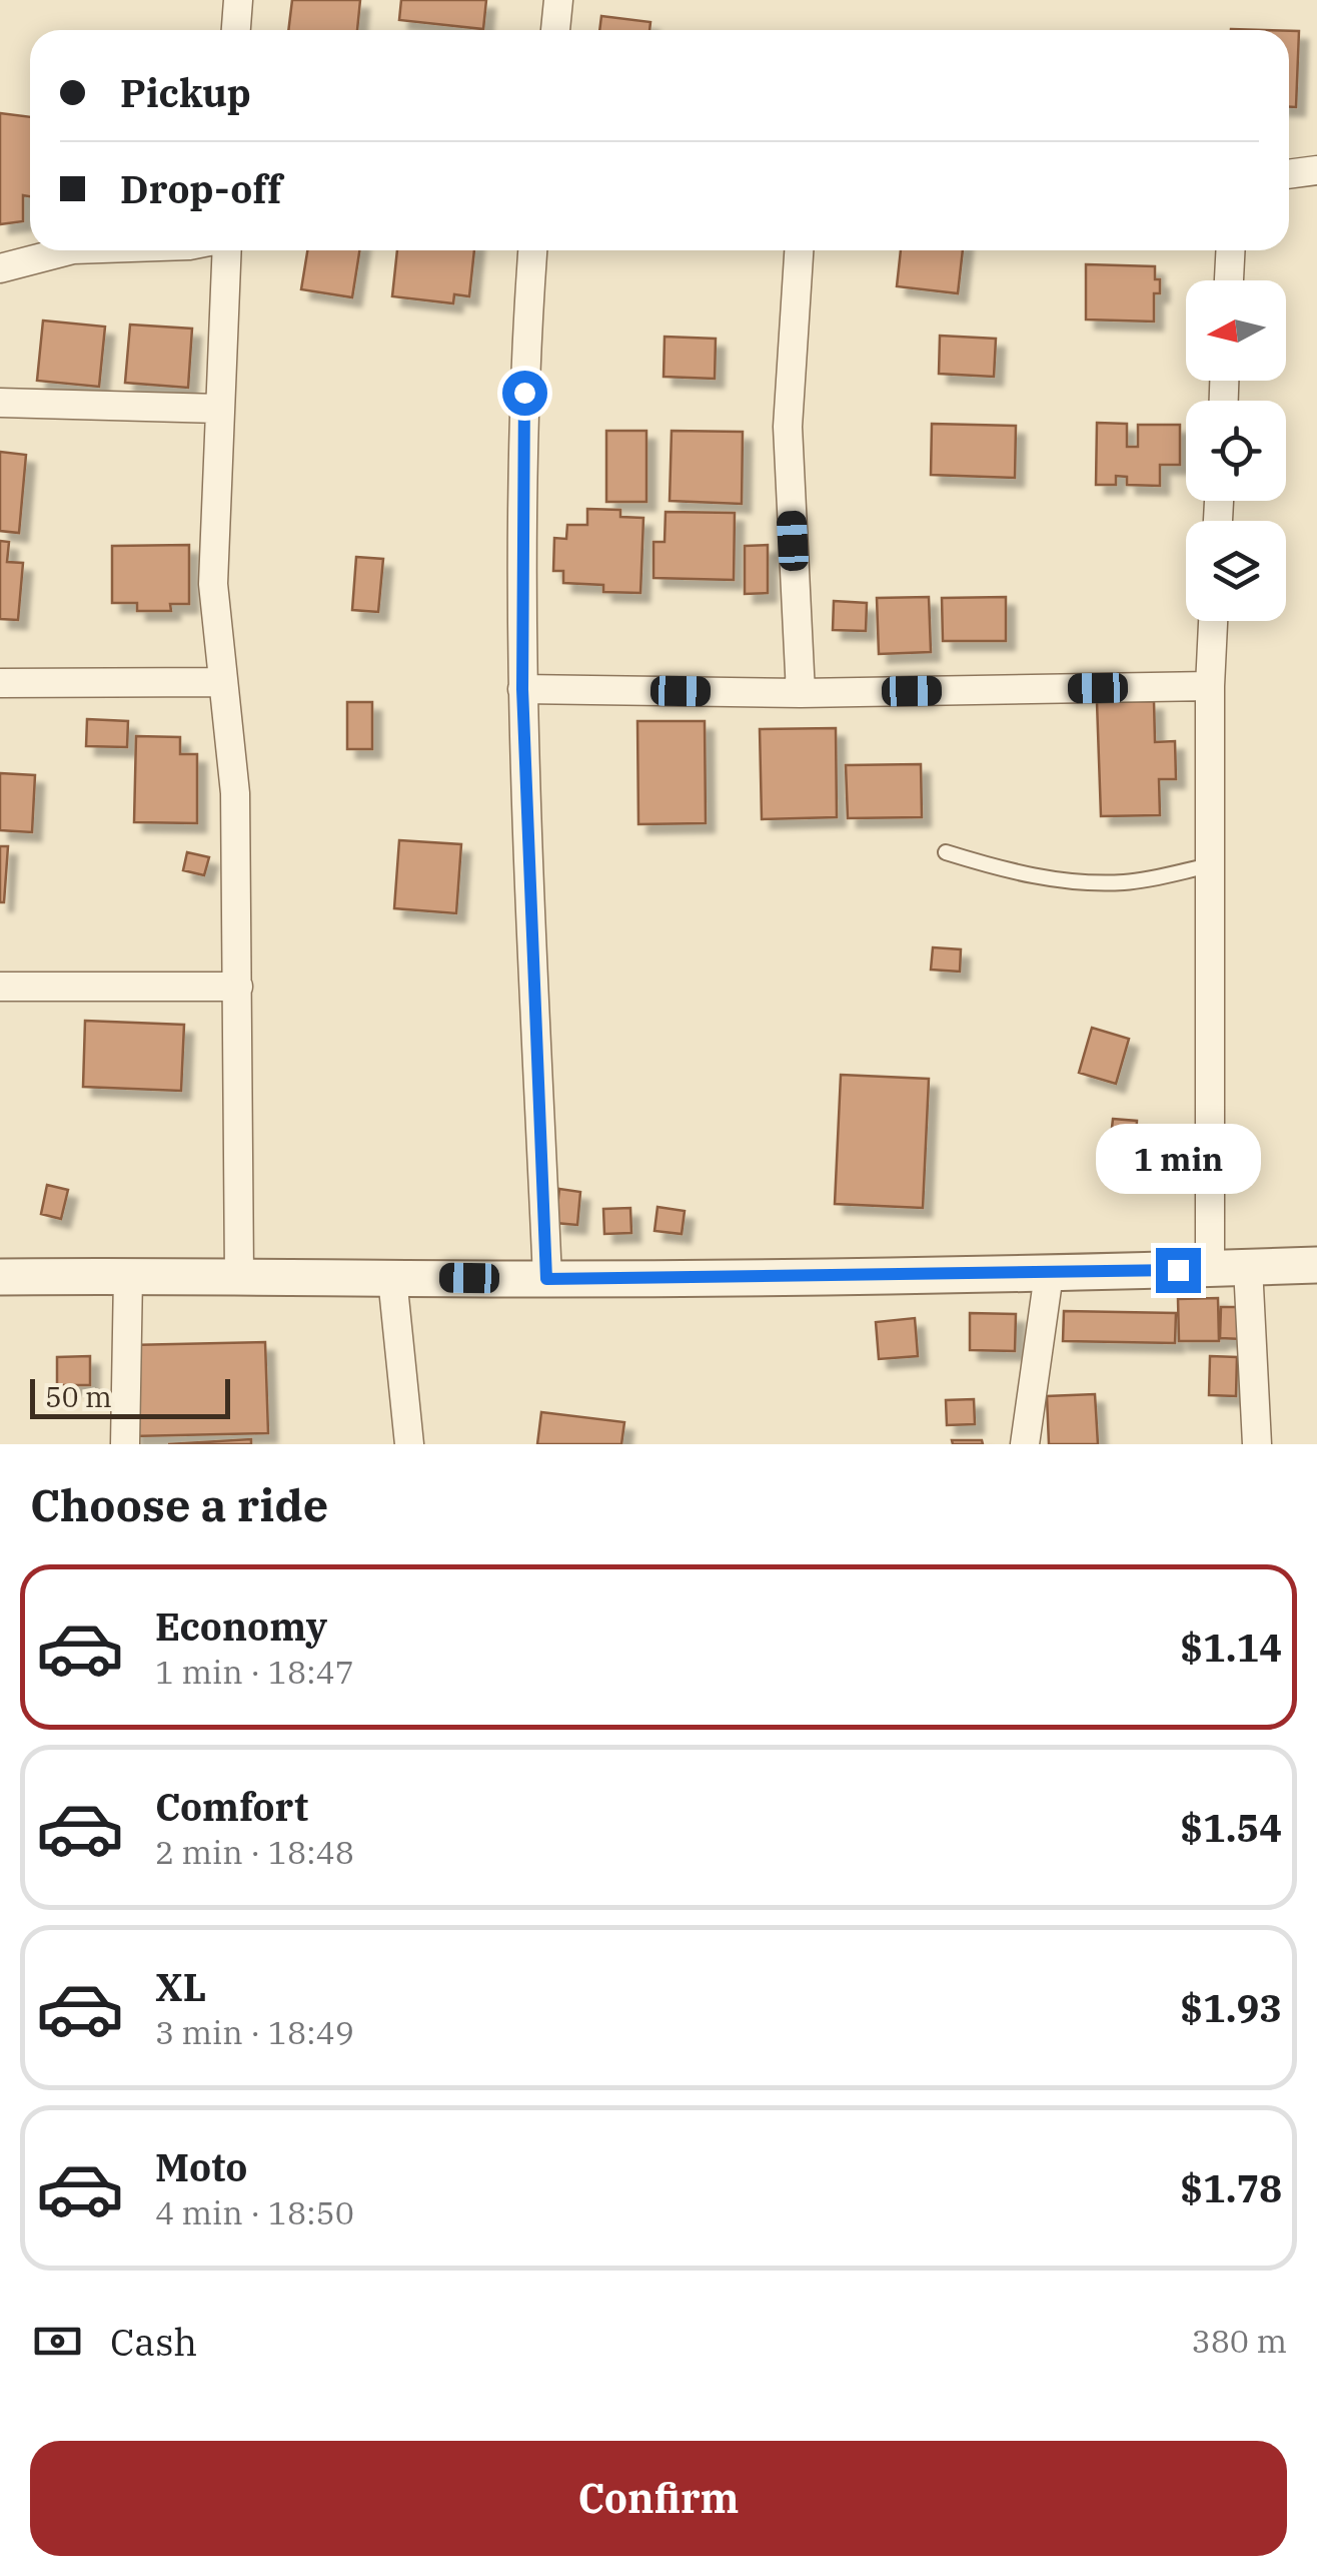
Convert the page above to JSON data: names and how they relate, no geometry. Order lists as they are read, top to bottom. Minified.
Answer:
{"scale_bar":"50 m","north":"left","page":{"banner":["Pickup","Drop-off"],"bubble":"1 min","scale":"50 m","heading":"Choose a ride","list":[{"name":"Economy","note":"1 min · 18:47","value":"$1.14"},{"name":"Comfort","note":"2 min · 18:48","value":"$1.54"},{"name":"XL","note":"3 min · 18:49","value":"$1.93"},{"name":"Moto","note":"4 min · 18:50","value":"$1.78"}],"pay":["Cash","380 m"],"buttons":"Confirm"}}
